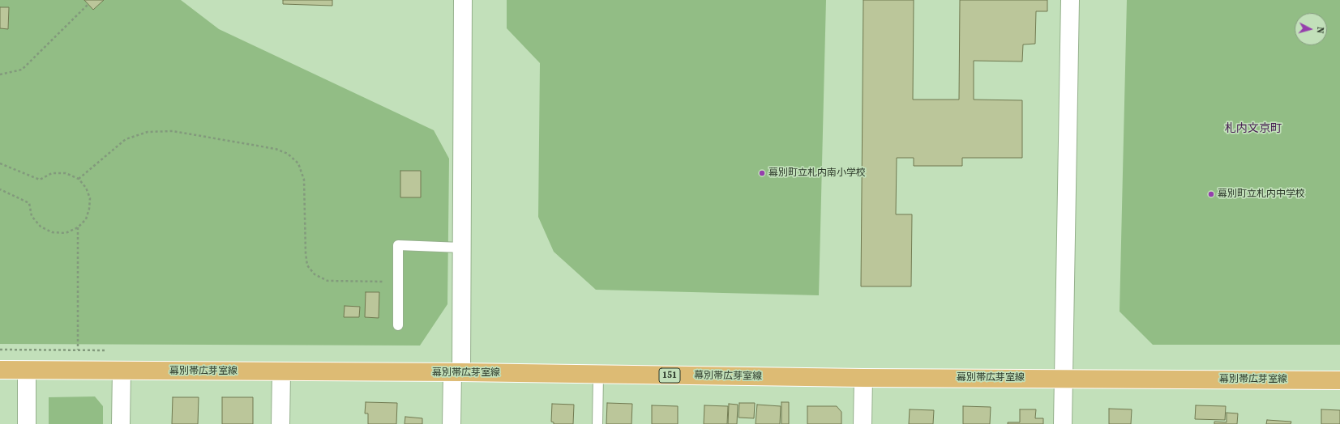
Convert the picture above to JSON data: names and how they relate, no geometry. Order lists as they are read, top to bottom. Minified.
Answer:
{"streets":{"main road":["幕別帯広芽室線","151"]},"districts":["札内文京町"],"places":["幕別町立札内南小学校","幕別町立札内中学校"],"north":"right"}
